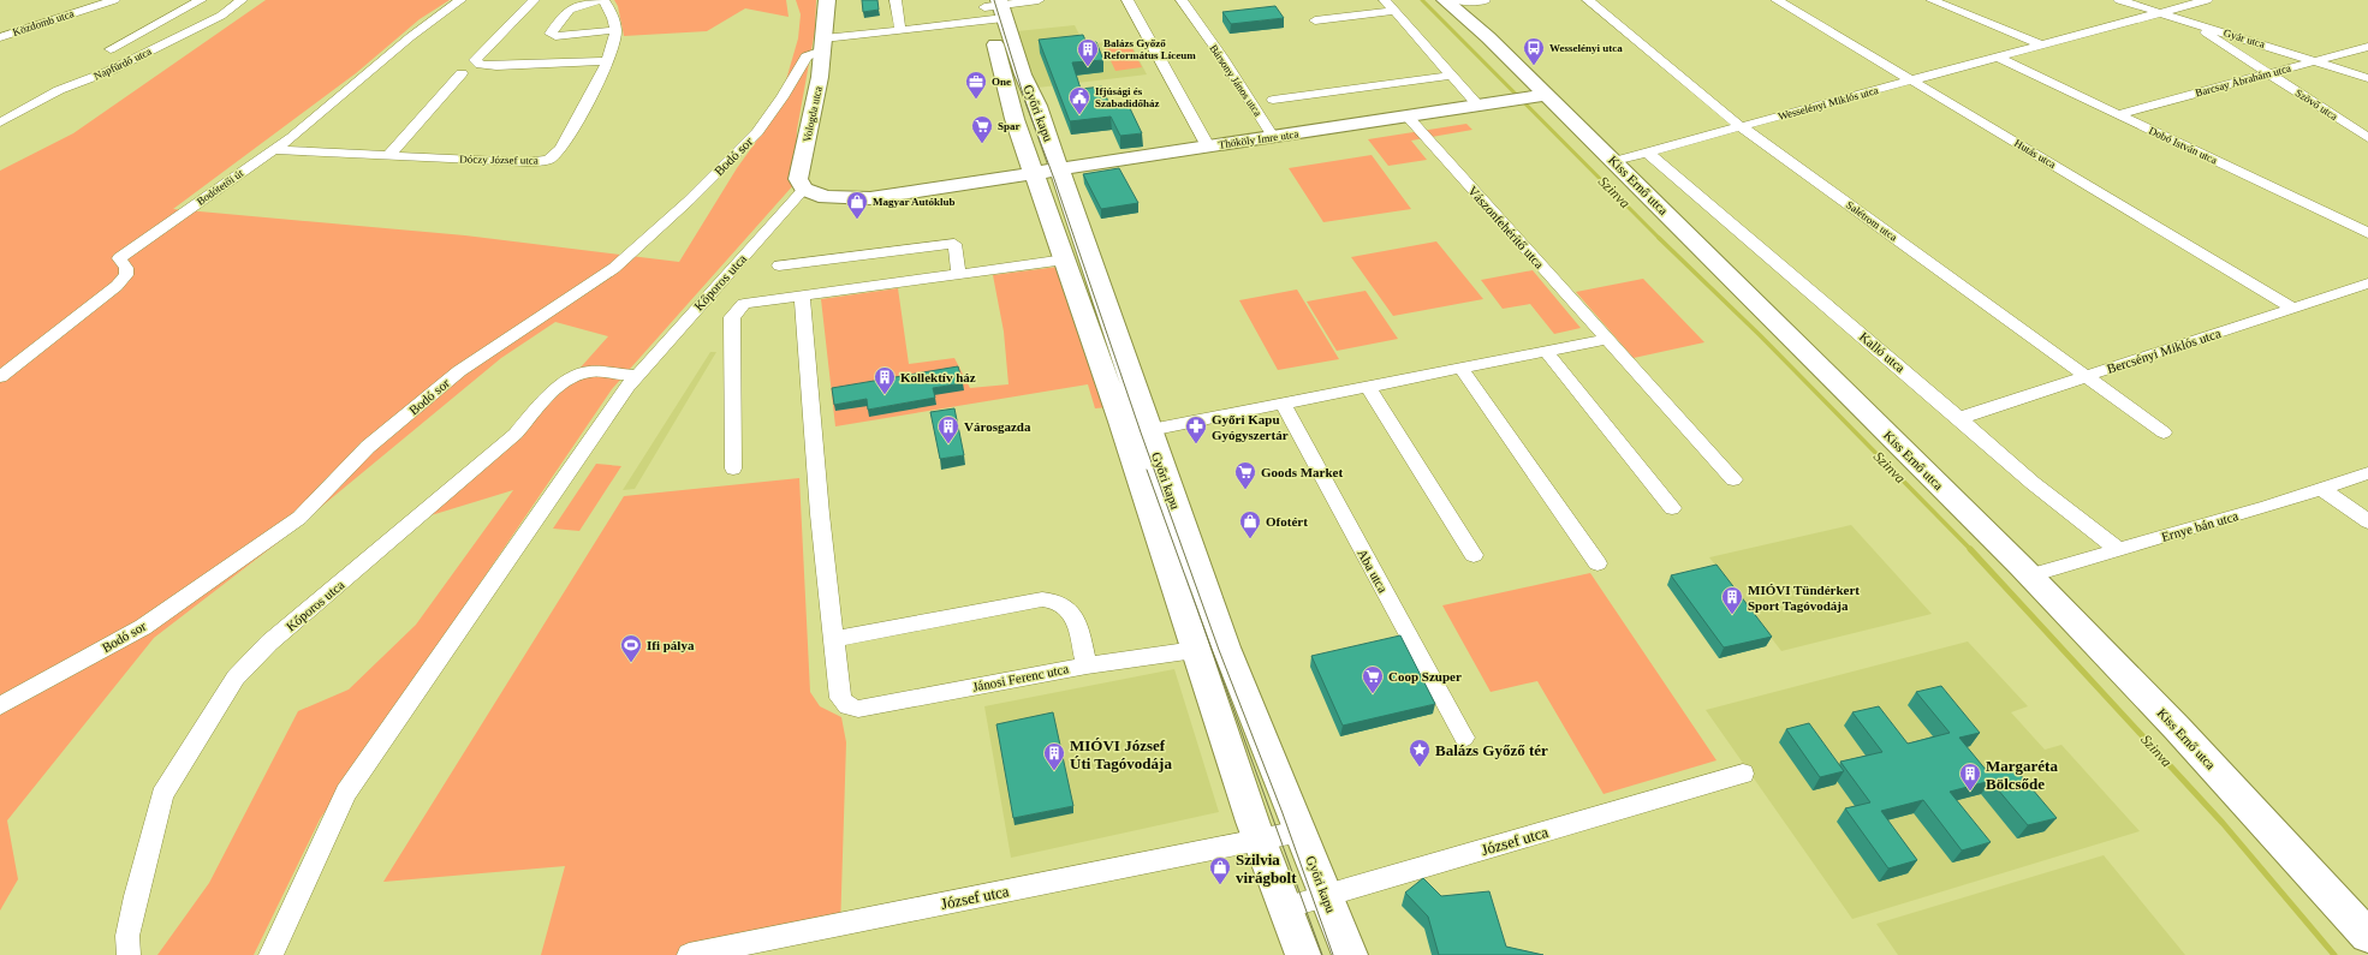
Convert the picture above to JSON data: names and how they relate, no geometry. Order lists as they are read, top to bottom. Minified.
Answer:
{"streets":{"street":["Közdomb utca","Gyár utca","Napfürdő utca","Bársony János utca","Barcsay Ábrahám utca","Wesselényi Miklós utca","Szövő utca","Győri kapu","Vologda utca","Thököly Imre utca","Dobó István utca","Hutás utca","Bodó sor","Dóczy József utca","Kiss Ernő utca","Bodótetői út","Salétrom utca","Vászonfehérítő utca","Kőporos utca","Bercsényi Miklós utca","Kalló utca","Ernye bán utca","Aba utca","Jánosi Ferenc utca","József utca"]},"crossings":[["Gyár utca","Barcsay Ábrahám utca"],["Gyár utca","Wesselényi Miklós utca"],["Gyár utca","Szövő utca"],["Bársony János utca","Thököly Imre utca"],["Barcsay Ábrahám utca","Szövő utca"],["Barcsay Ábrahám utca","Dobó István utca"],["Wesselényi Miklós utca","Dobó István utca"],["Wesselényi Miklós utca","Hutás utca"],["Wesselényi Miklós utca","Kiss Ernő utca"],["Wesselényi Miklós utca","Salétrom utca"],["Wesselényi Miklós utca","Kalló utca"],["Győri kapu","Thököly Imre utca"],["Győri kapu","Jánosi Ferenc utca"],["Győri kapu","József utca"],["Vologda utca","Thököly Imre utca"],["Vologda utca","Bodó sor"],["Vologda utca","Kőporos utca"],["Thököly Imre utca","Kiss Ernő utca"],["Thököly Imre utca","Vászonfehérítő utca"],["Thököly Imre utca","Kőporos utca"],["Hutás utca","Bercsényi Miklós utca"],["Dóczy József utca","Bodótetői út"],["Kiss Ernő utca","Ernye bán utca"],["Salétrom utca","Bercsényi Miklós utca"],["Bercsényi Miklós utca","Kalló utca"],["Kalló utca","Ernye bán utca"]],"water":["Szinva"],"places":{"bus stop":["Wesselényi utca"],"building":["Balázs Győző Református Líceum","Kollektív ház","Városgazda","MIÓVI Tündérkert Sport Tagóvodája","MIÓVI József Úti Tagóvodája","Margaréta Bölcsőde"],"office":["One"],"public building":["Ifjúsági és Szabadidőház"],"supermarket":["Spar","Goods Market","Coop Szuper"],"shop":["Magyar Autóklub","Ofotért","Szilvia virágbolt"],"pharmacy":["Győri Kapu Gyógyszertár"],"sports":["Ifi pálya"],"place":["Balázs Győző tér"]}}
